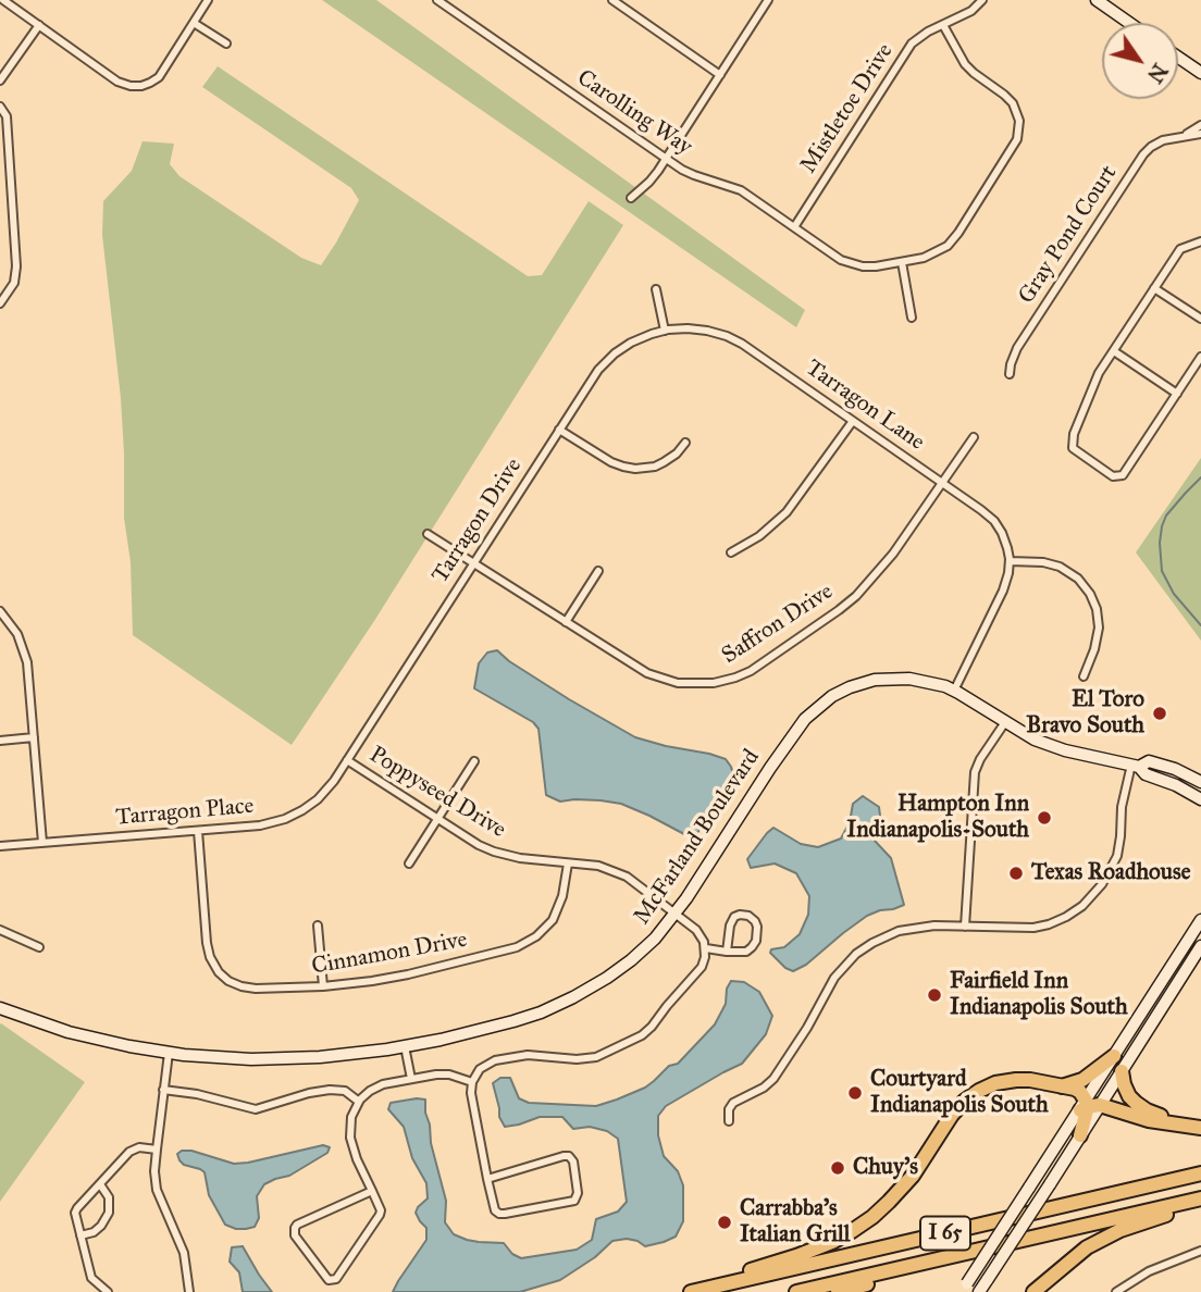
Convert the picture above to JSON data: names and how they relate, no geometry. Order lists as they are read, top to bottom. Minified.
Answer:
{"streets":{"highway":["I 65"],"street":["Mistletoe Drive","Carolling Way","Gray Pond Court","Tarragon Lane","Tarragon Drive","Saffron Drive","Poppyseed Drive","Tarragon Place","McFarland Boulevard","Cinnamon Drive"]},"crossings":[["Mistletoe Drive","Carolling Way"],["Tarragon Lane","Tarragon Drive"],["Tarragon Lane","Saffron Drive"],["Tarragon Drive","Saffron Drive"],["Tarragon Drive","Poppyseed Drive"],["Tarragon Drive","Tarragon Place"],["Poppyseed Drive","Tarragon Place"],["Poppyseed Drive","McFarland Boulevard"],["Poppyseed Drive","Cinnamon Drive"],["Tarragon Place","Cinnamon Drive"]],"places":["El Toro Bravo South","Hampton Inn Indianapolis-South","Texas Roadhouse","Fairfield Inn Indianapolis South","Courtyard Indianapolis South","Chuy's","Carrabba's Italian Grill"],"north":"bottom right"}
